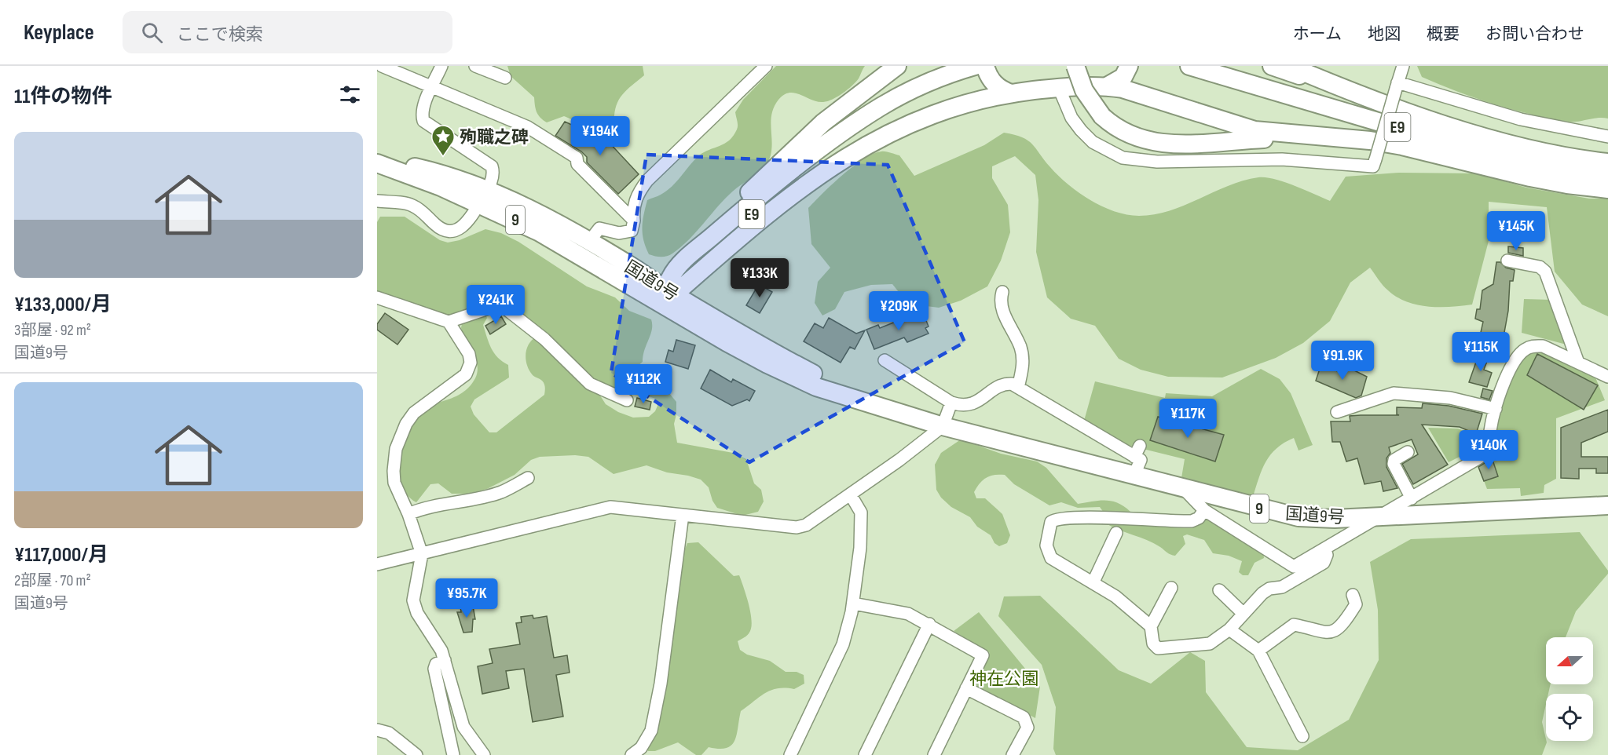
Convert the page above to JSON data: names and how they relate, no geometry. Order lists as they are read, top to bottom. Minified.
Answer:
{"streets":{"highway":["E9","9","国道9号"]},"crossings":[["E9","国道9号"]],"parks":["神在公園"],"places":{"place":["殉職之碑"]},"north":"left","page":{"header":"Keyplace","search":"ここで検索","nav":["ホーム","地図","概要","お問い合わせ"],"heading":"11件の物件","price":["¥194K","¥145K","¥133K","¥241K","¥209K","¥115K","¥91.9K","¥112K","¥117K","¥140K","¥95.7K"],"list":[{"name":"¥133,000/月","note":"3部屋 · 92 m² · 国道9号"},{"name":"¥117,000/月","note":"2部屋 · 70 m² · 国道9号"}]}}
